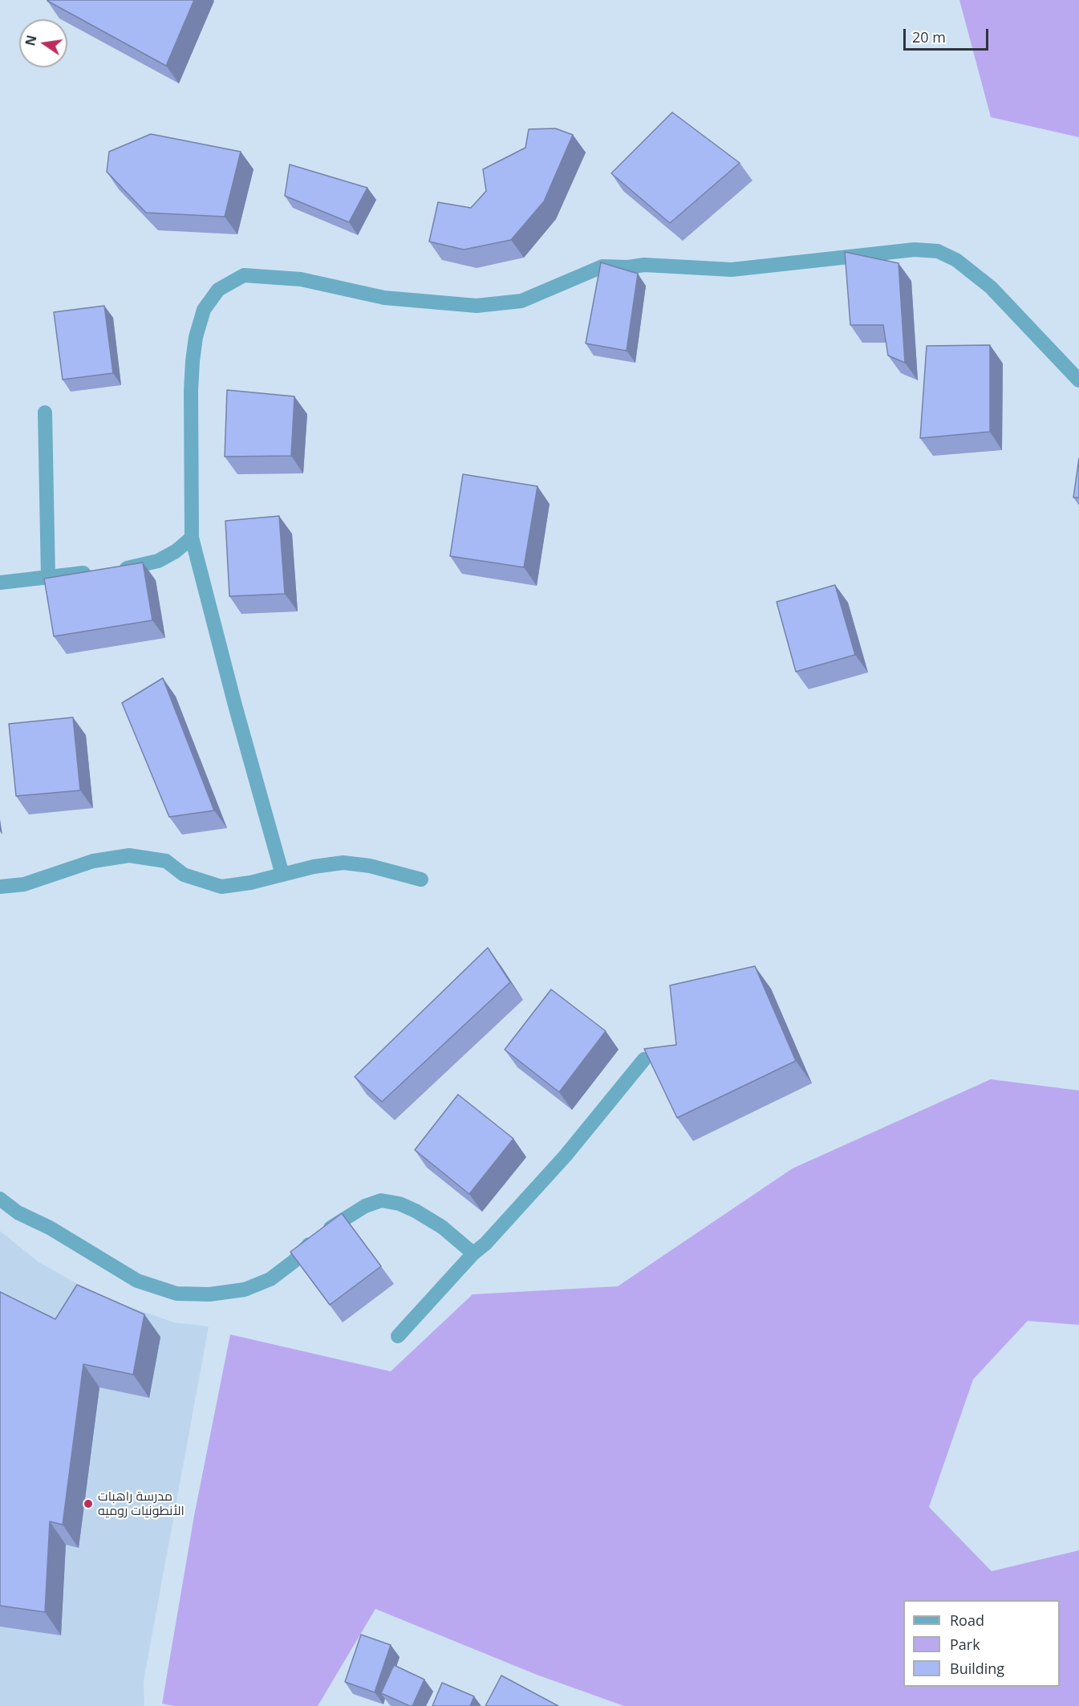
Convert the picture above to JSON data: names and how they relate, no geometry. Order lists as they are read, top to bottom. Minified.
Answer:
{"places":["مدرسة راهبات الأنطونيات روميه"],"legend":["Road","Park","Building"],"scale_bar":"20 m","north":"left"}
